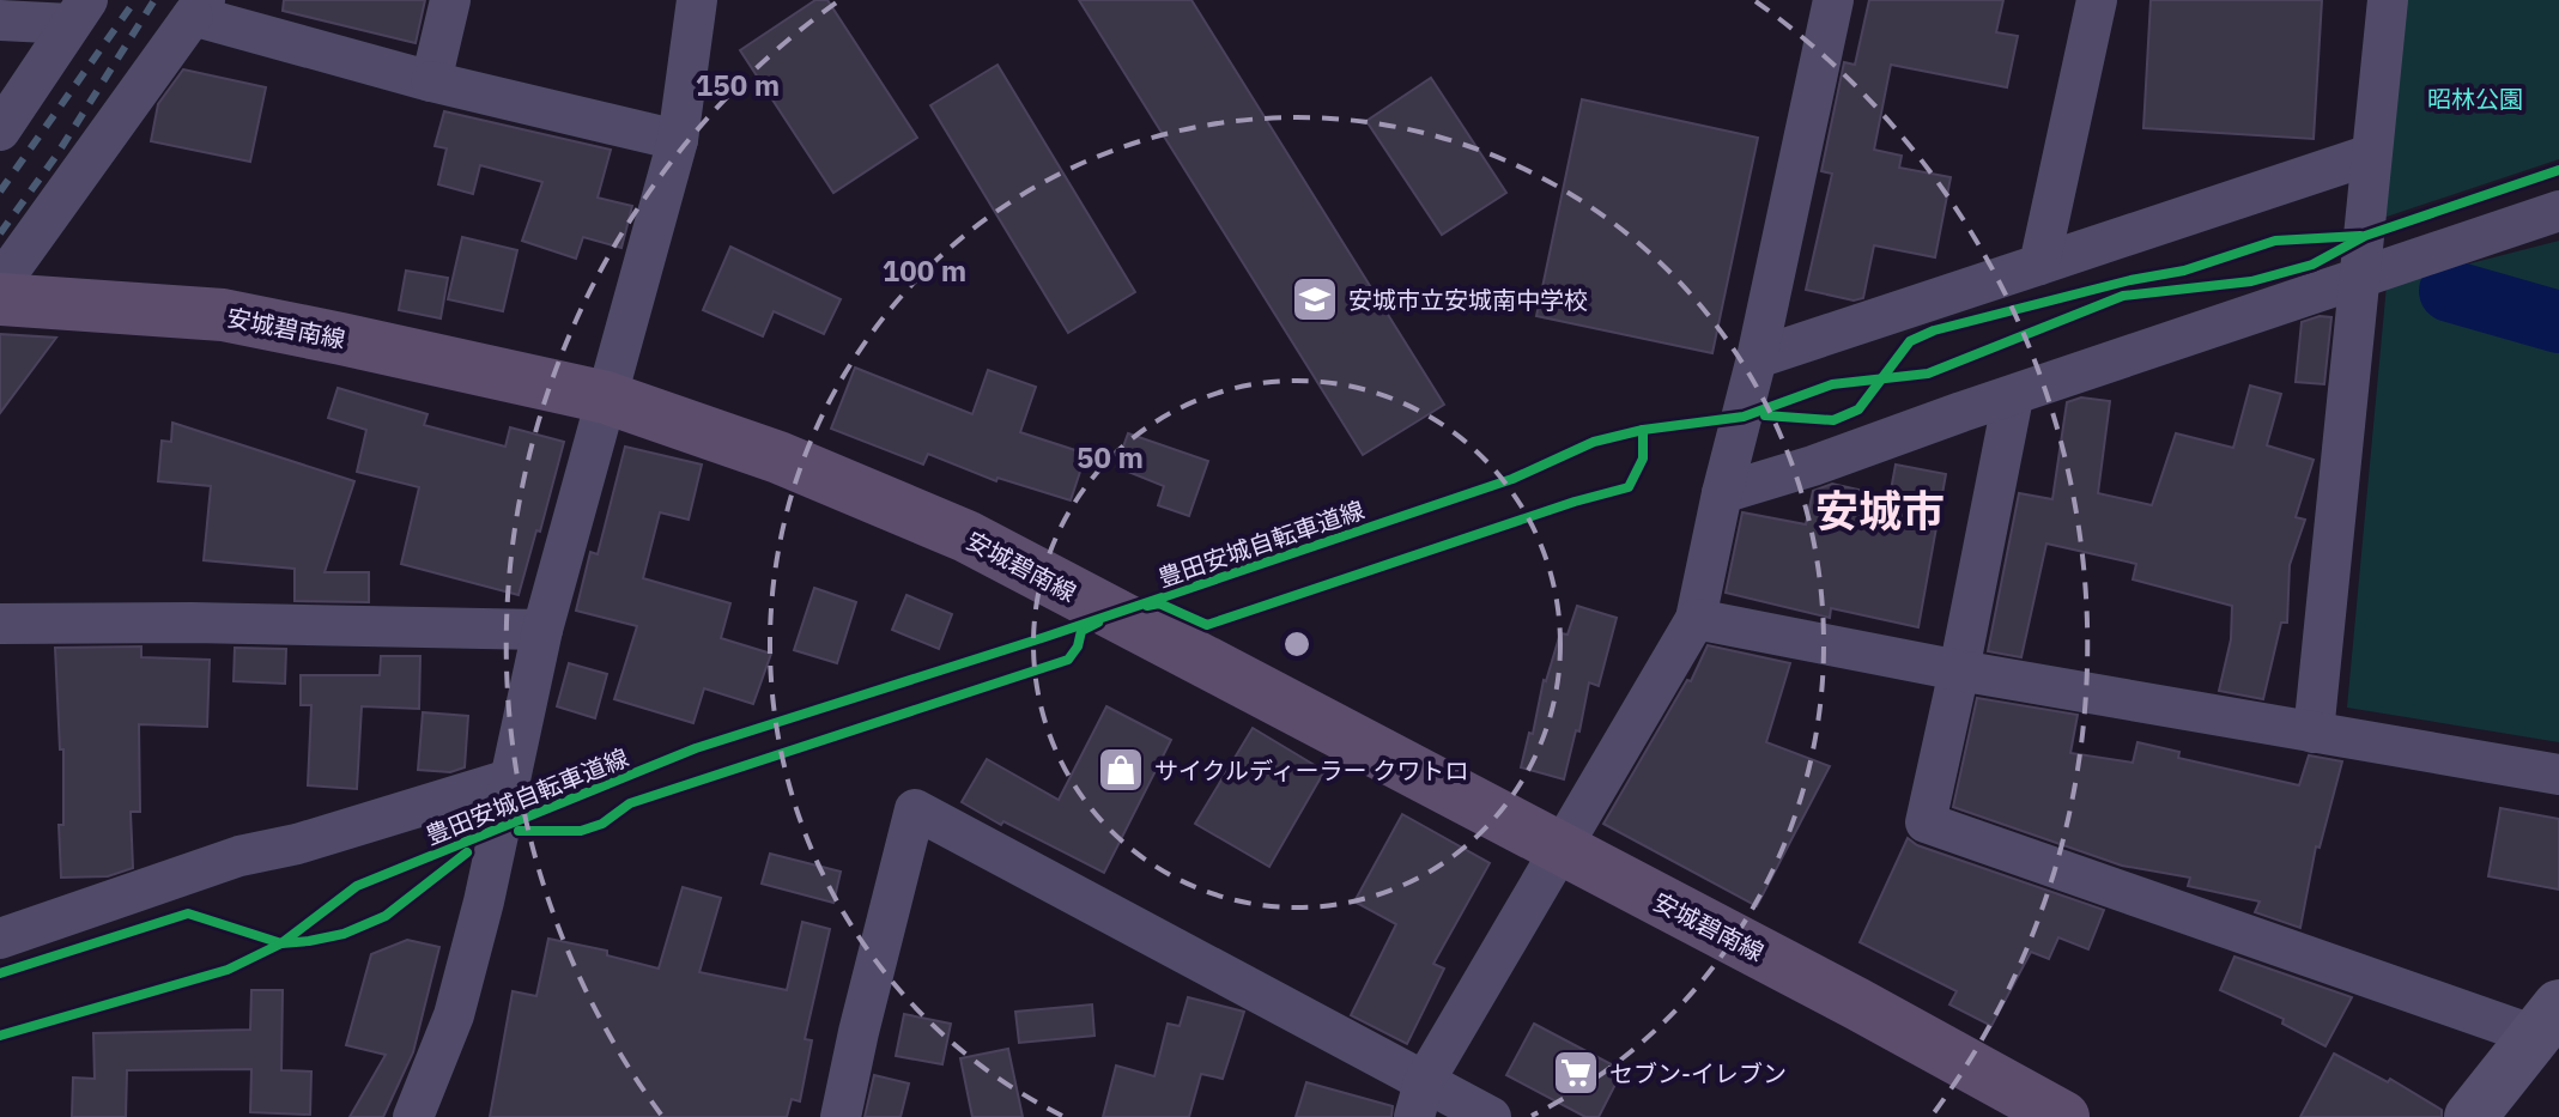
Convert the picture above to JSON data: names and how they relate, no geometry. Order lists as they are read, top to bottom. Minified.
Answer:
{"streets":{"main road":["安城碧南線"],"cycle path":["豊田安城自転車道線"]},"districts":["安城市"],"parks":["昭林公園"],"places":{"school or university":["安城市立安城南中学校"],"shop":["サイクルディーラー クワトロ"],"supermarket":["セブン-イレブン"]},"rings":["150 m","100 m","50 m"]}
